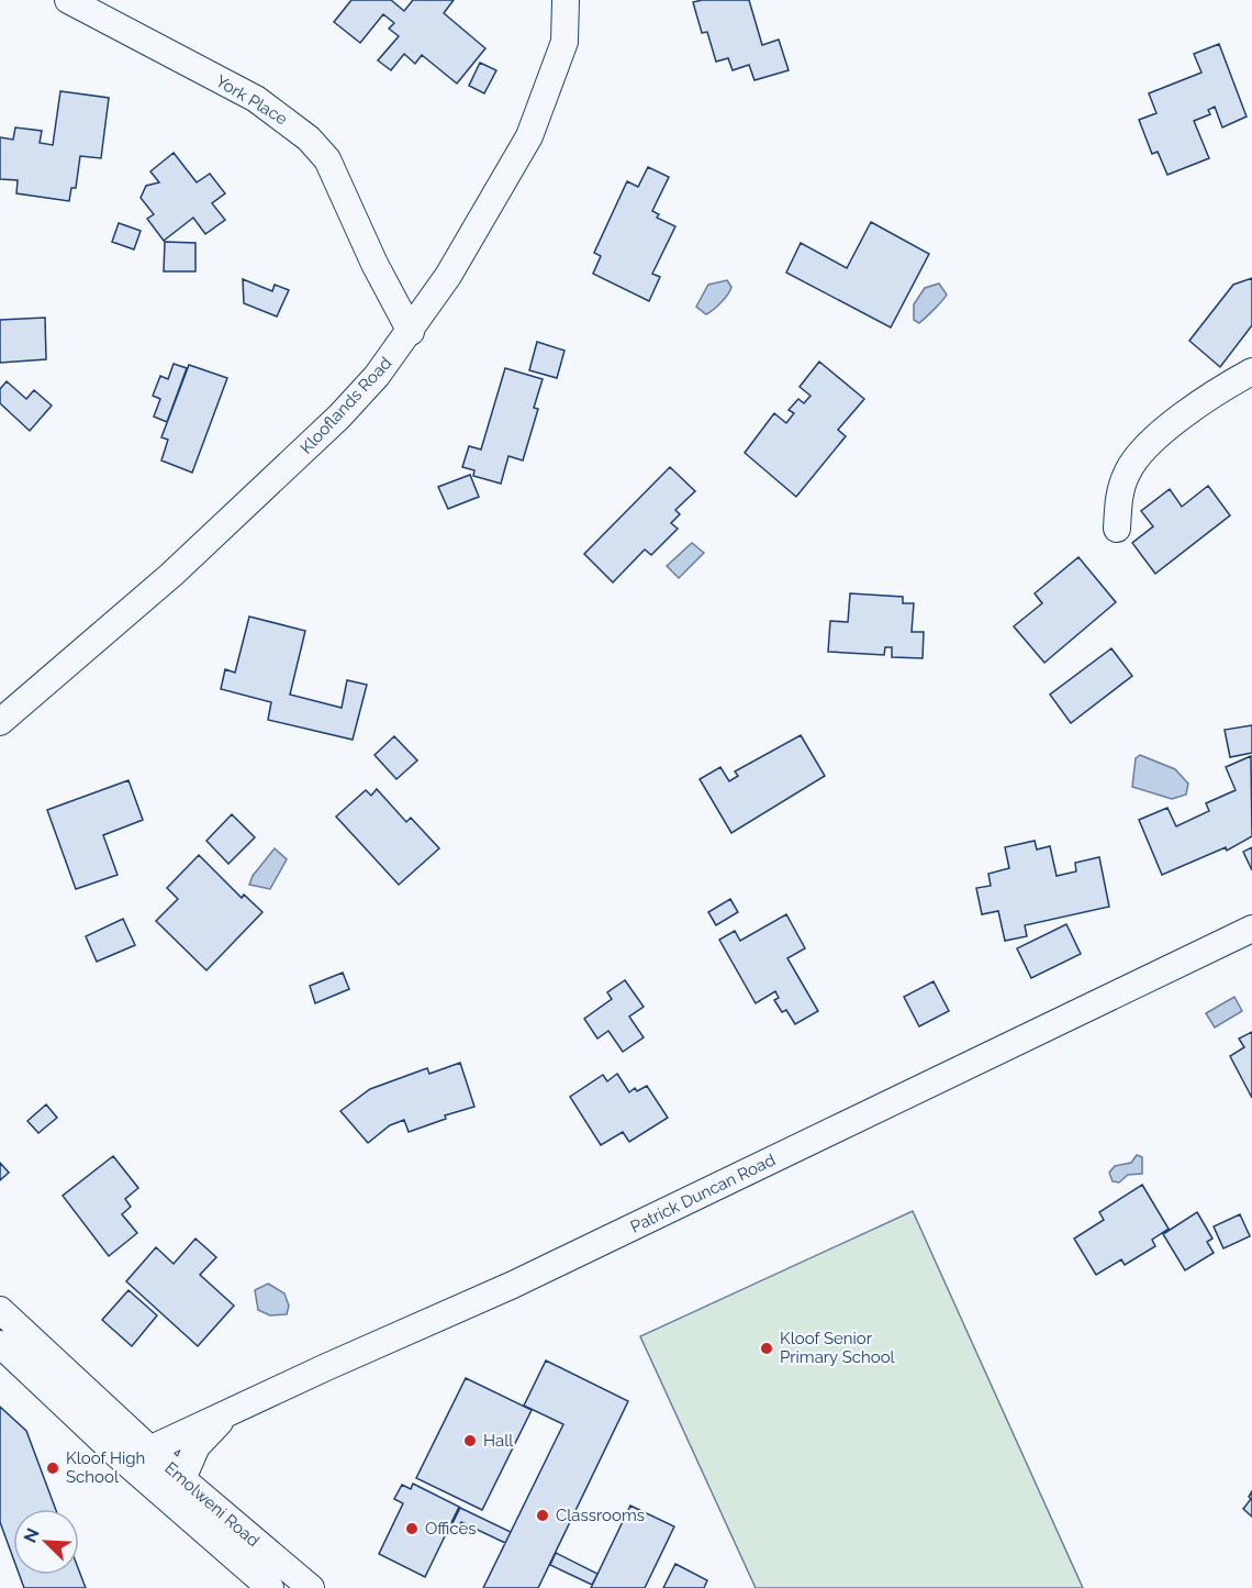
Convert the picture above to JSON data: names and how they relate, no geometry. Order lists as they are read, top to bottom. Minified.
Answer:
{"streets":{"street":["York Place","Klooflands Road","Patrick Duncan Road","Emolweni Road"]},"crossings":[["York Place","Klooflands Road"],["Patrick Duncan Road","Emolweni Road"]],"places":["Kloof Senior Primary School","Hall","Kloof High School","Classrooms","Offices"],"north":"top left"}
